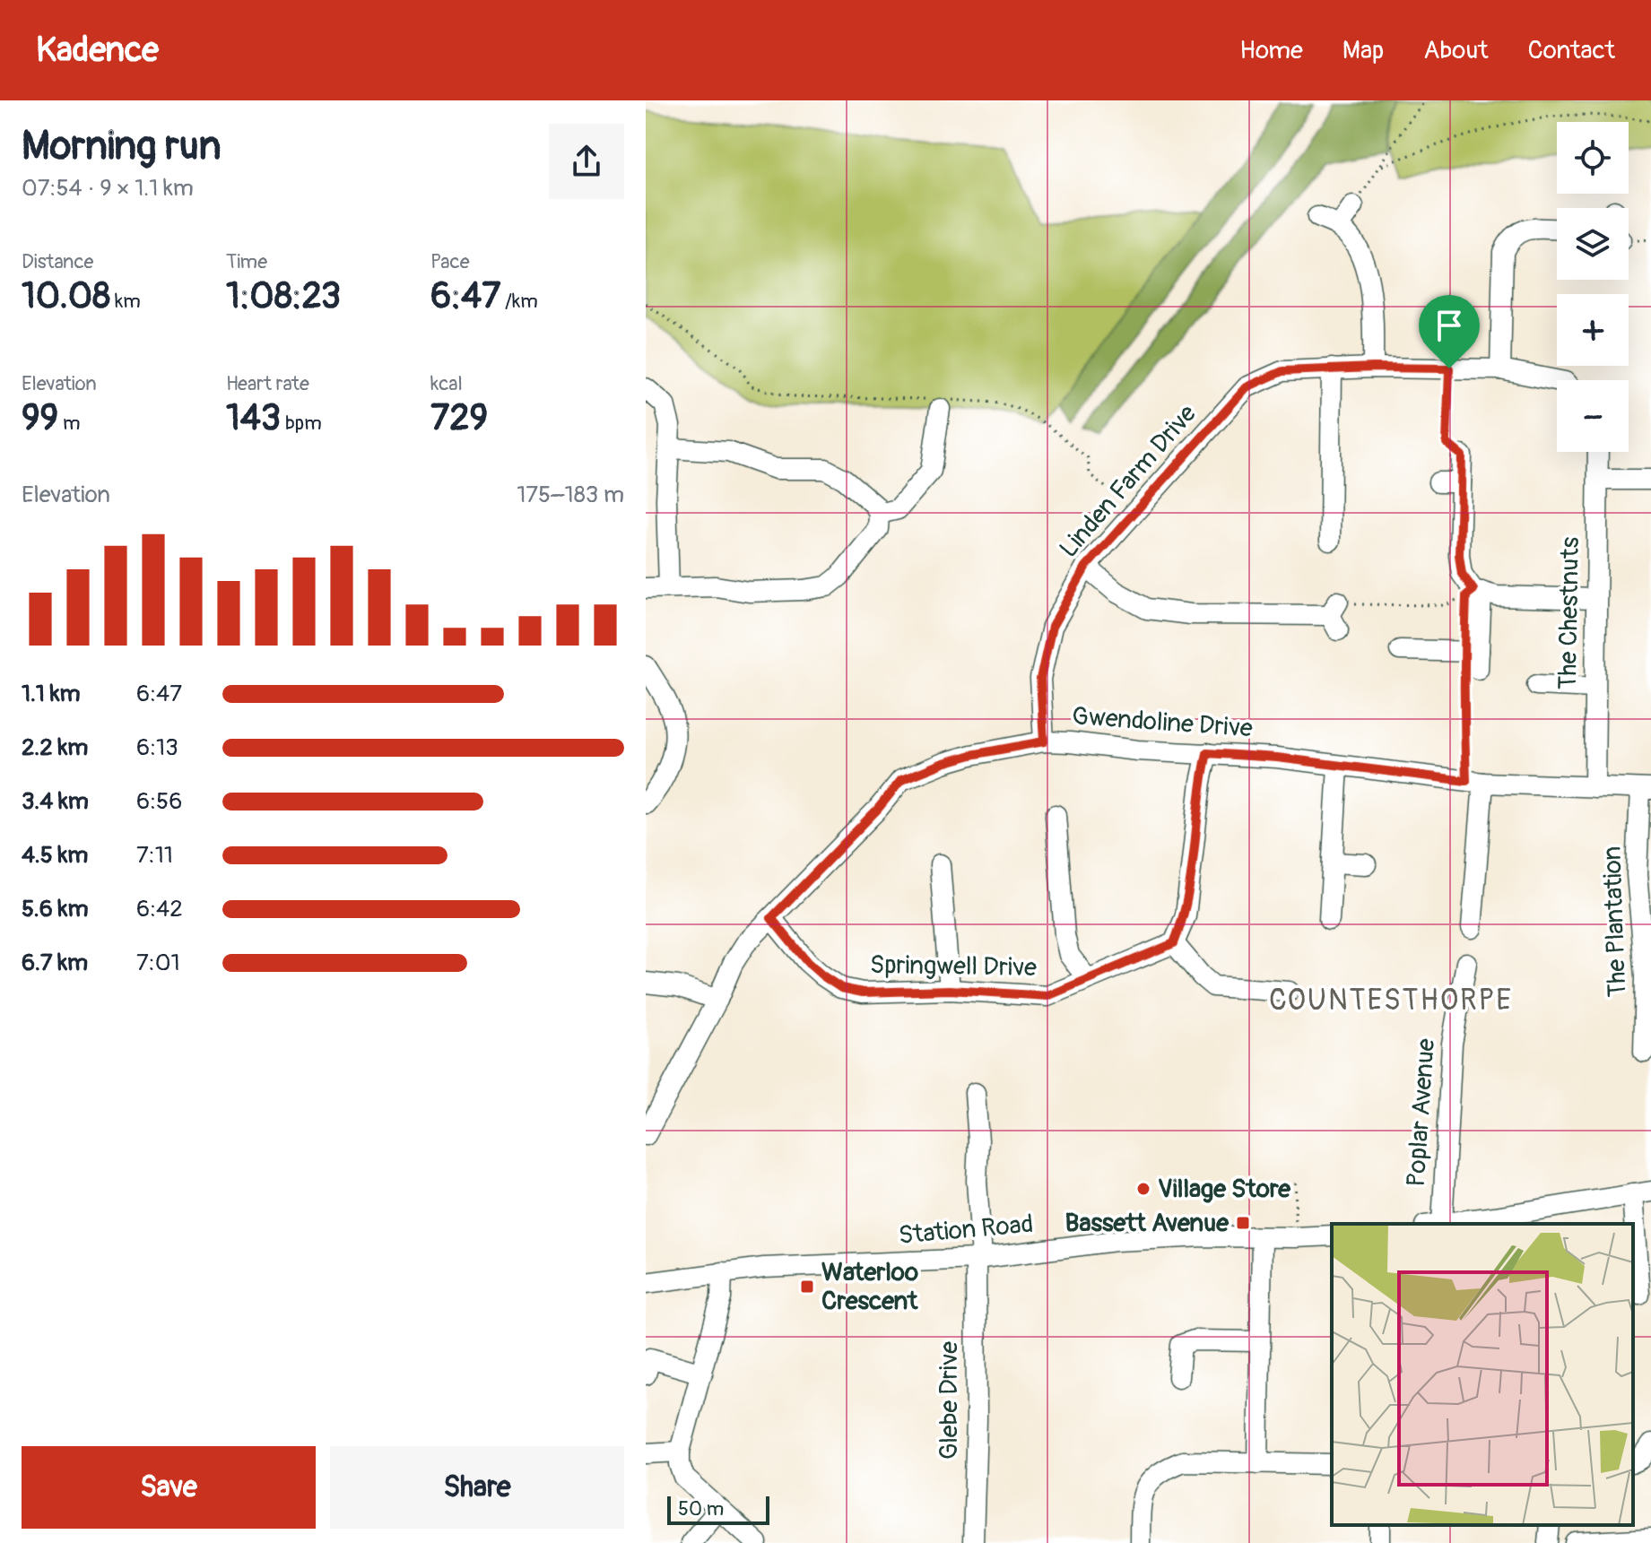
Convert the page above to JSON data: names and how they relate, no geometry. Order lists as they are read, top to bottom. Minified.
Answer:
{"streets":{"street":["Linden Farm Drive","The Chestnuts","Gwendoline Drive","The Plantation","Springwell Drive","Poplar Avenue","Station Road","Glebe Drive"]},"crossings":[["Linden Farm Drive","Gwendoline Drive"],["The Chestnuts","Gwendoline Drive"],["Gwendoline Drive","The Plantation"],["Gwendoline Drive","Springwell Drive"],["Station Road","Glebe Drive"]],"districts":["COUNTESTHORPE"],"places":{"other":["Village Store"],"transit":["Bassett Avenue","Waterloo Crescent"]},"scale_bar":"50 m","page":{"header":"Kadence","nav":["Home","Map","About","Contact"],"heading":["Morning run","07:54 · 9 × 1.1 km"],"map_buttons":["+","−"],"stats":[["Distance","10.08 km"],["Time","1:08:23"],["Pace","6:47 /km"],["Elevation","99 m"],["Heart rate","143 bpm"],["kcal","729"]],"chart":["Elevation","175–183 m"],"list":[{"name":"1.1 km","note":"6:47"},{"name":"2.2 km","note":"6:13"},{"name":"3.4 km","note":"6:56"},{"name":"4.5 km","note":"7:11"},{"name":"5.6 km","note":"6:42"},{"name":"6.7 km","note":"7:01"}],"buttons":["Save","Share"],"scale":"50 m"}}
